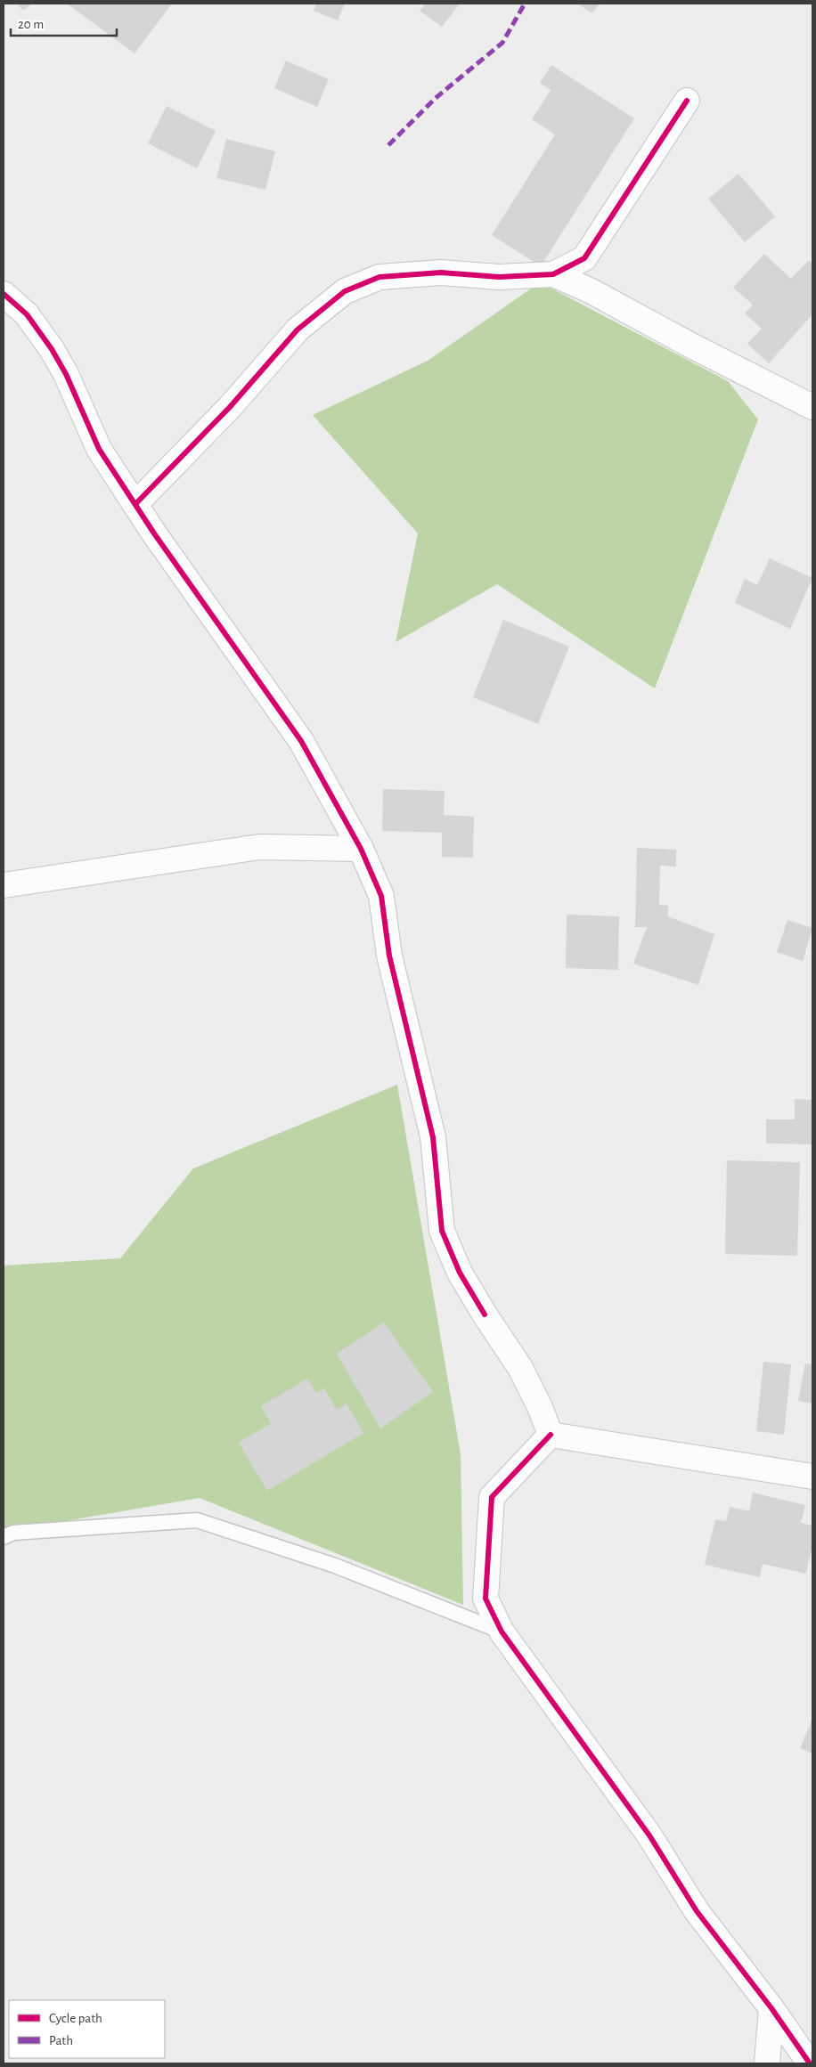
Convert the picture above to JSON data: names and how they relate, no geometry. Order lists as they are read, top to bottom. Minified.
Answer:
{"legend":["Cycle path","Path"],"scale_bar":"20 m"}
